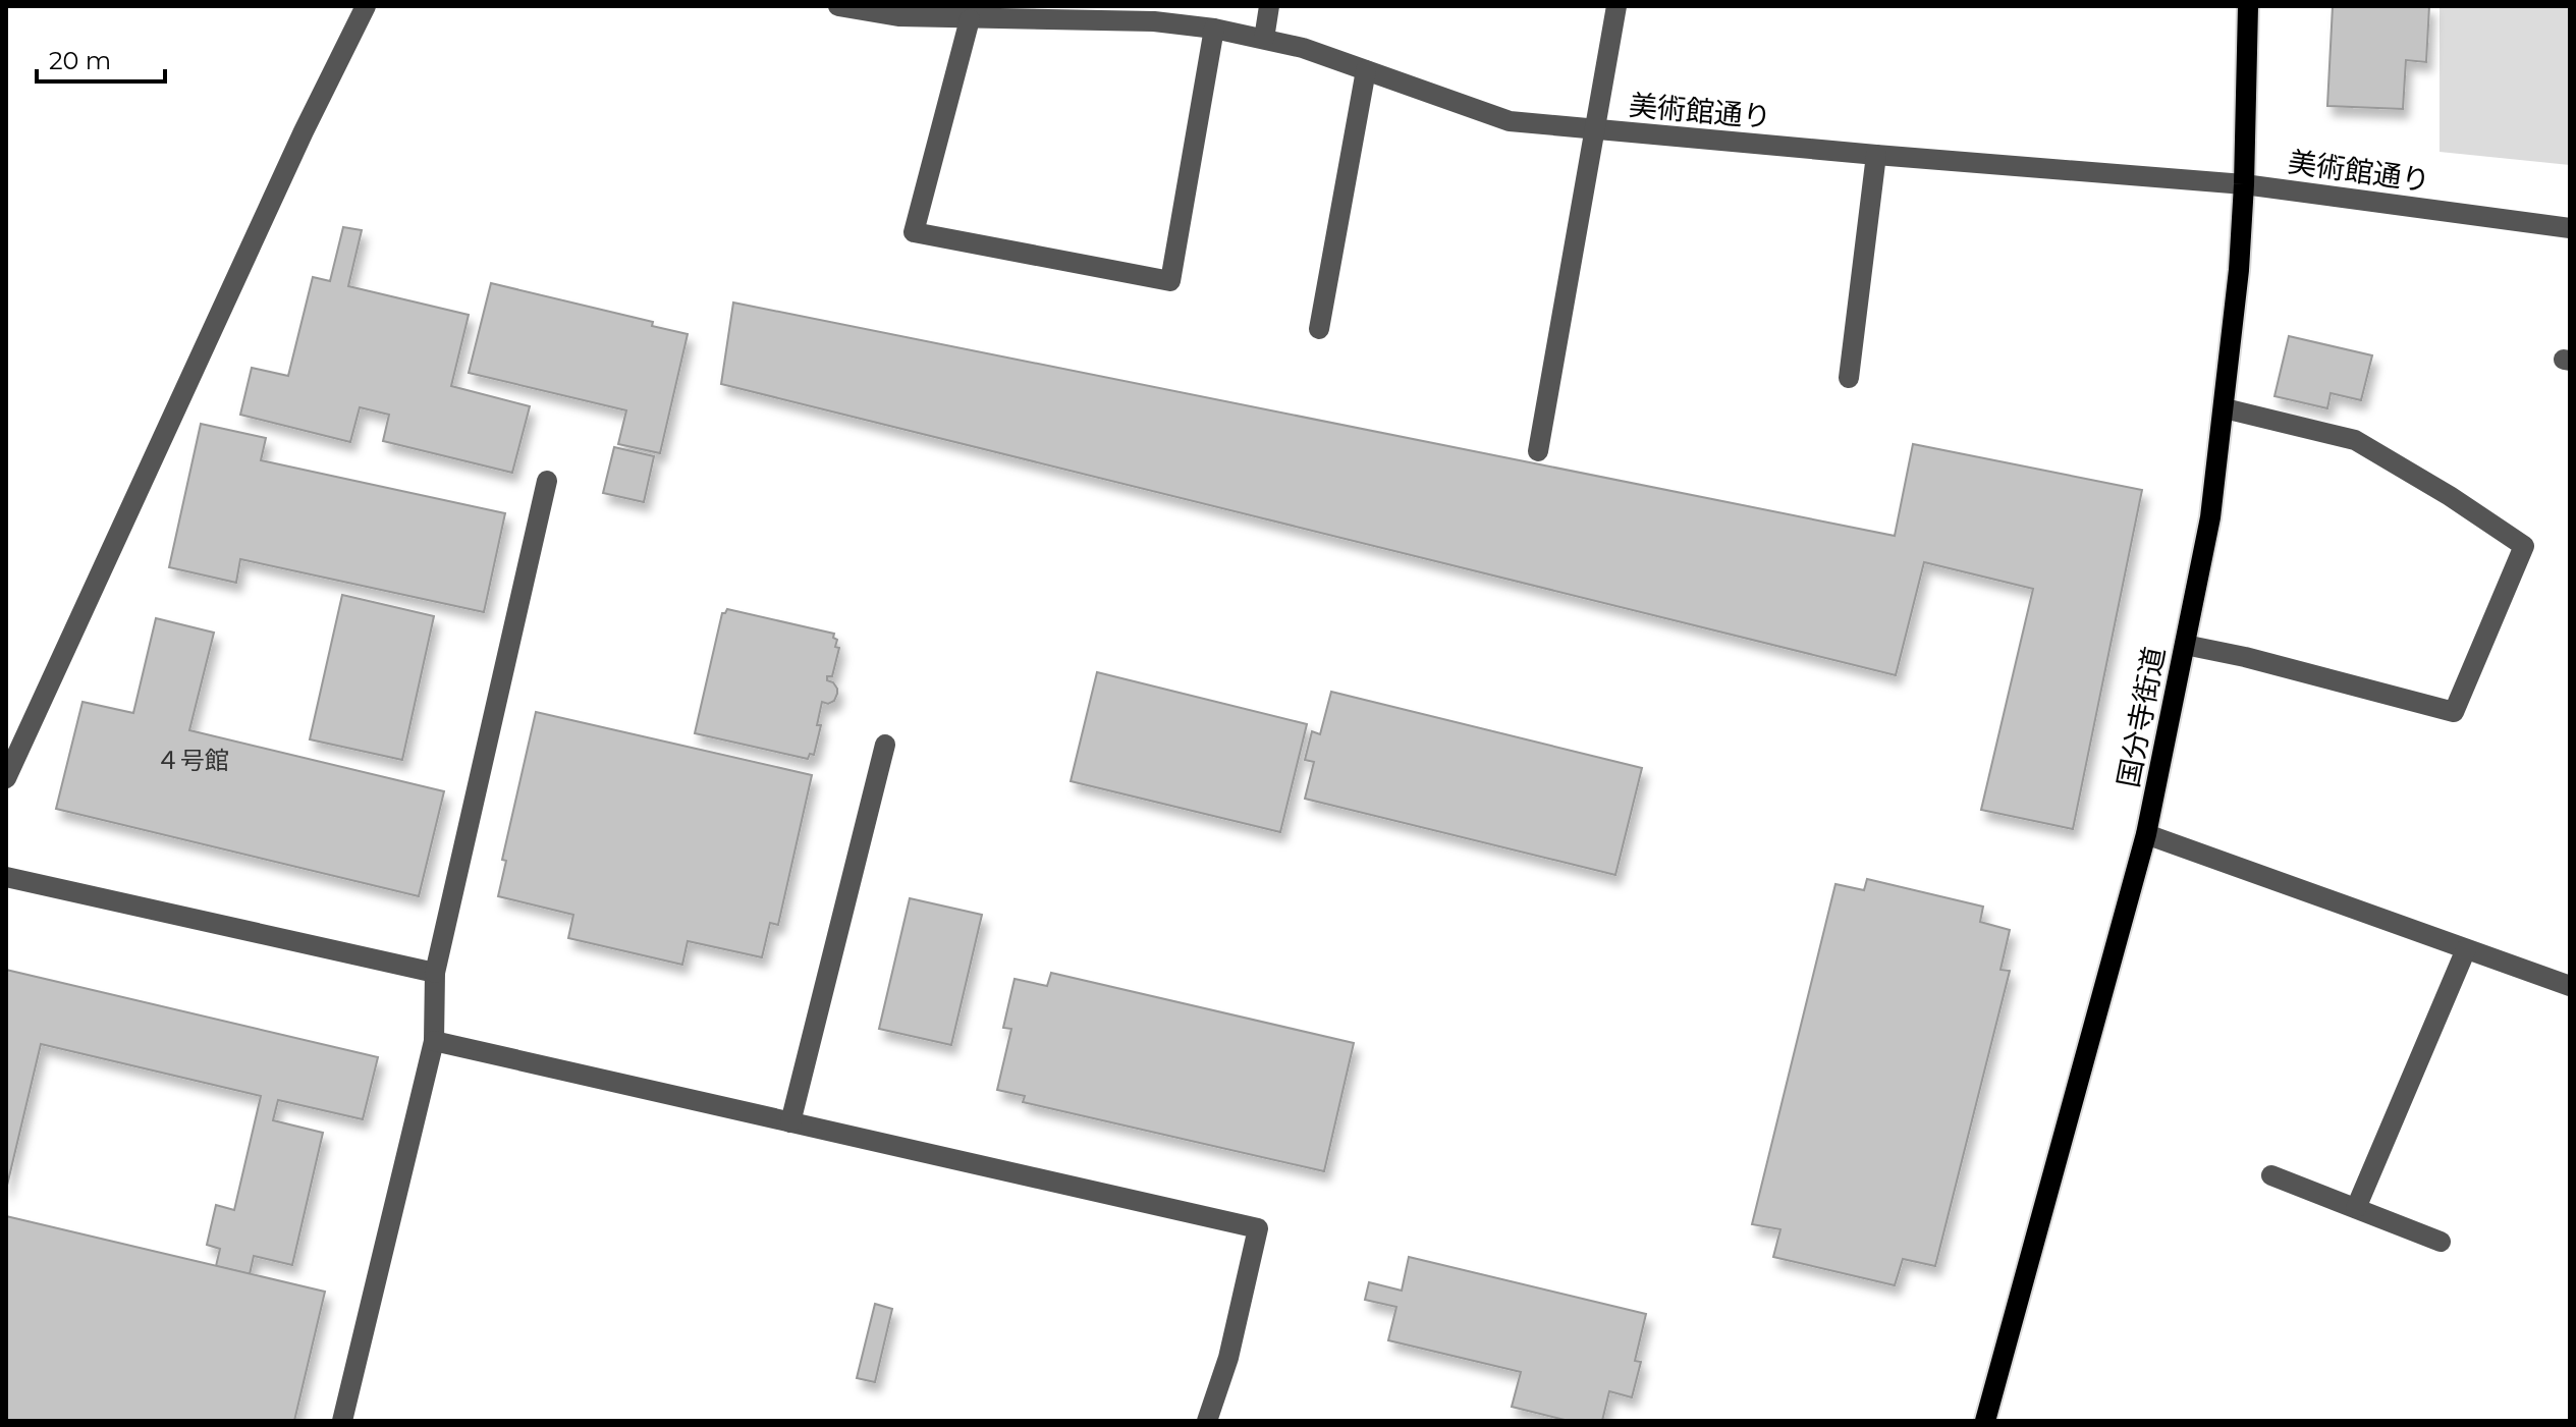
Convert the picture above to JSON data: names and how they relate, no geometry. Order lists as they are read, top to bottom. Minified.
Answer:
{"streets":{"main road":["国分寺街道"],"street":["美術館通り"]},"crossings":[["美術館通り","国分寺街道"]],"house_numbers":["４号館"],"scale_bar":"20 m"}
